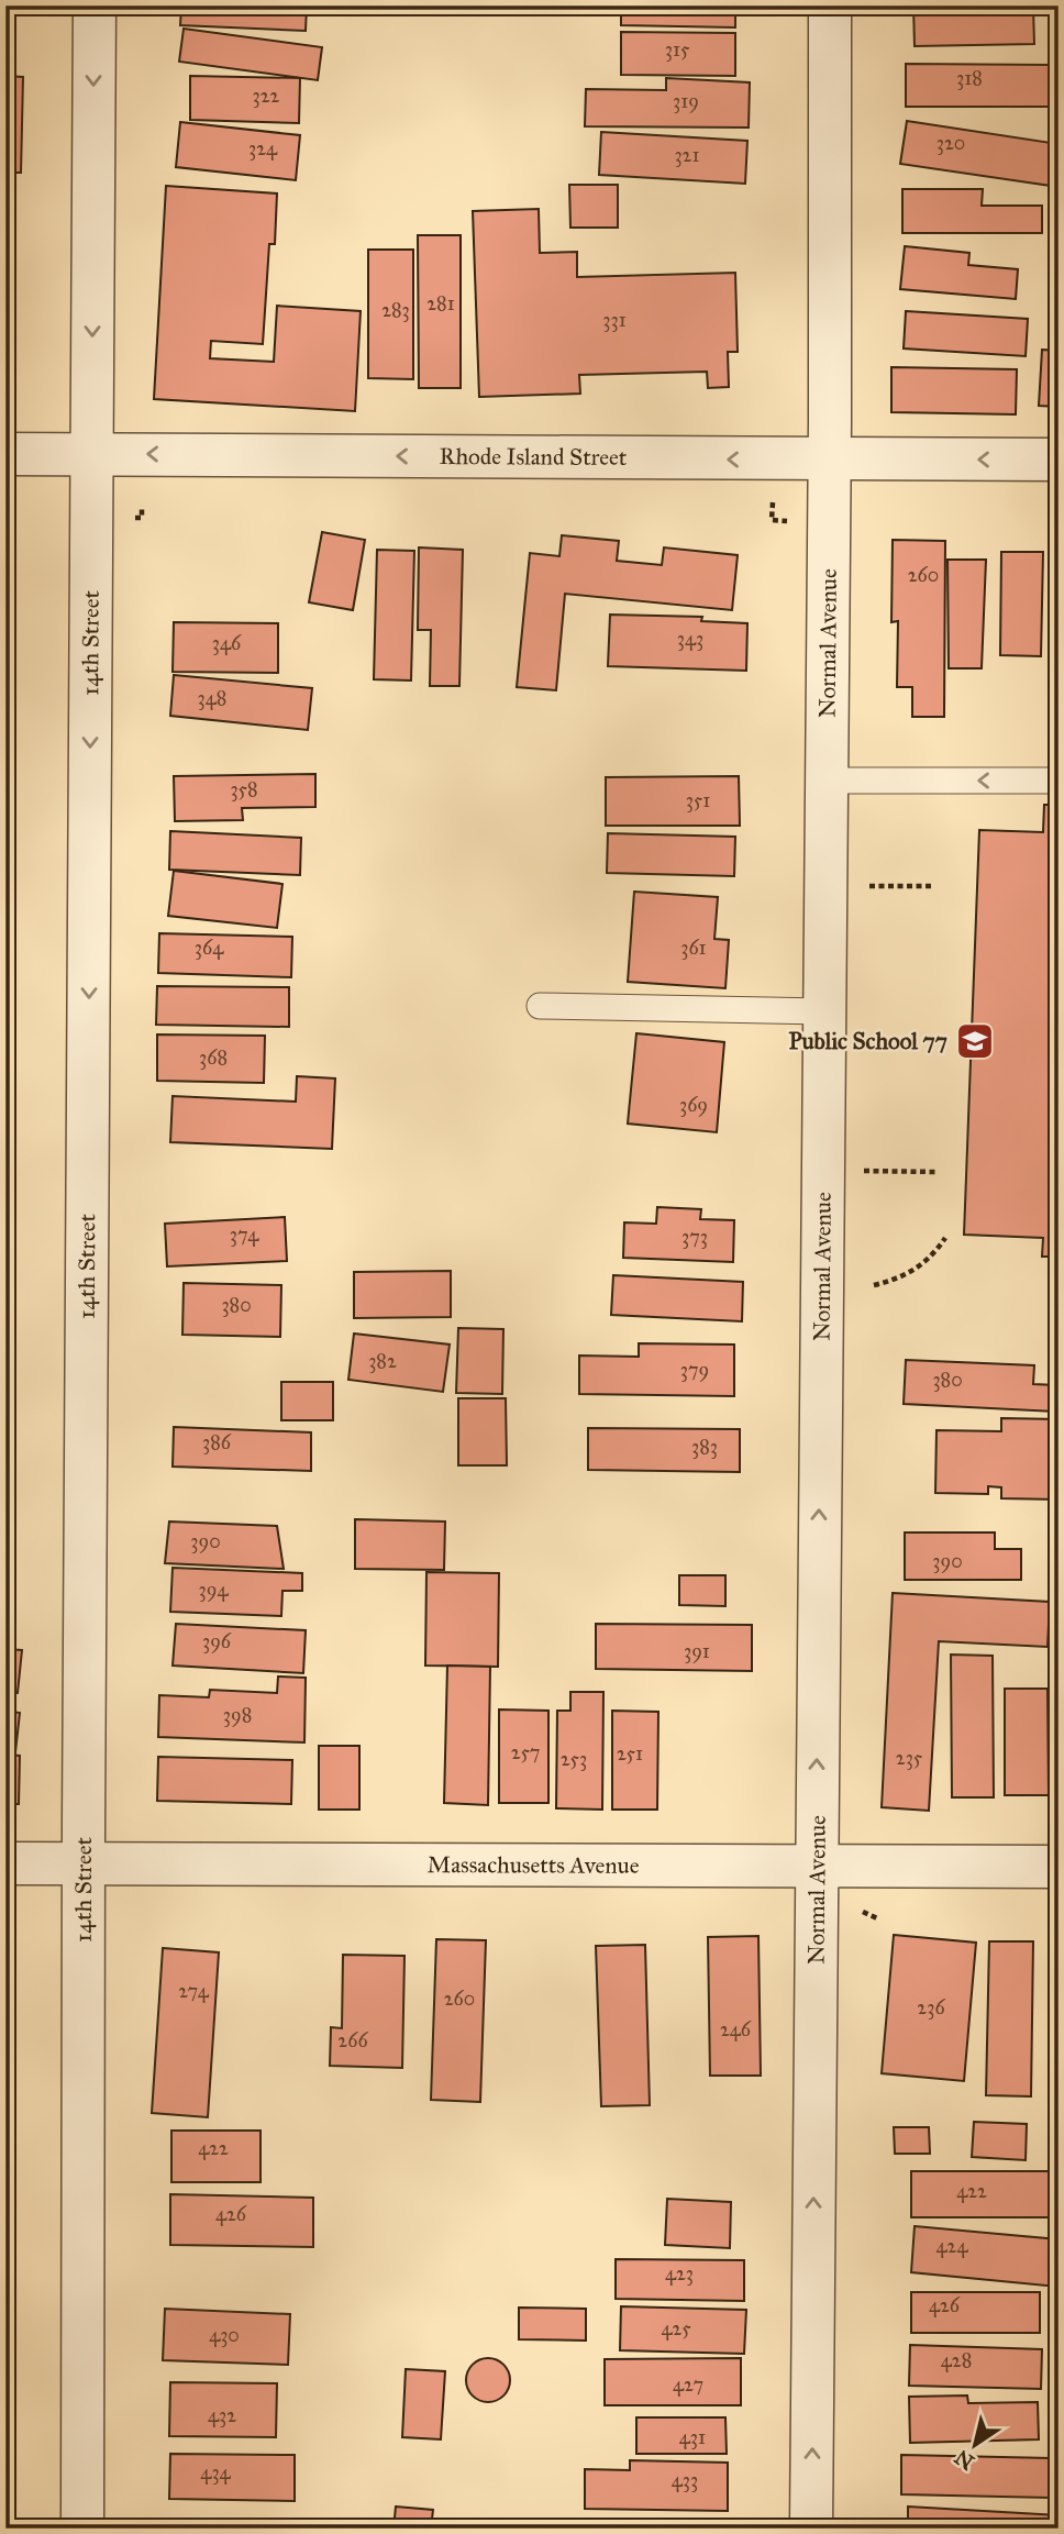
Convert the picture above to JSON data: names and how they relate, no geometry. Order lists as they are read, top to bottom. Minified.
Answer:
{"streets":{"street":["Rhode Island Street","14th Street","Normal Avenue","Massachusetts Avenue"]},"crossings":[["Rhode Island Street","14th Street"],["Rhode Island Street","Normal Avenue"],["14th Street","Massachusetts Avenue"],["Normal Avenue","Massachusetts Avenue"]],"one_way":["Rhode Island Street","14th Street","Normal Avenue"],"places":{"school or university":["Public School 77"]},"house_numbers":["315","318","322","319","320","324","321","281","283","331","260","343","346","348","358","351","364","361","368","369","374","373","380","382","379","380","386","383","390","390","394","396","391","398","257","251","235","253","274","260","236","246","266","422","422","426","424","423","426","425","430","428","427","432","431","434","433"],"north":"bottom left"}
